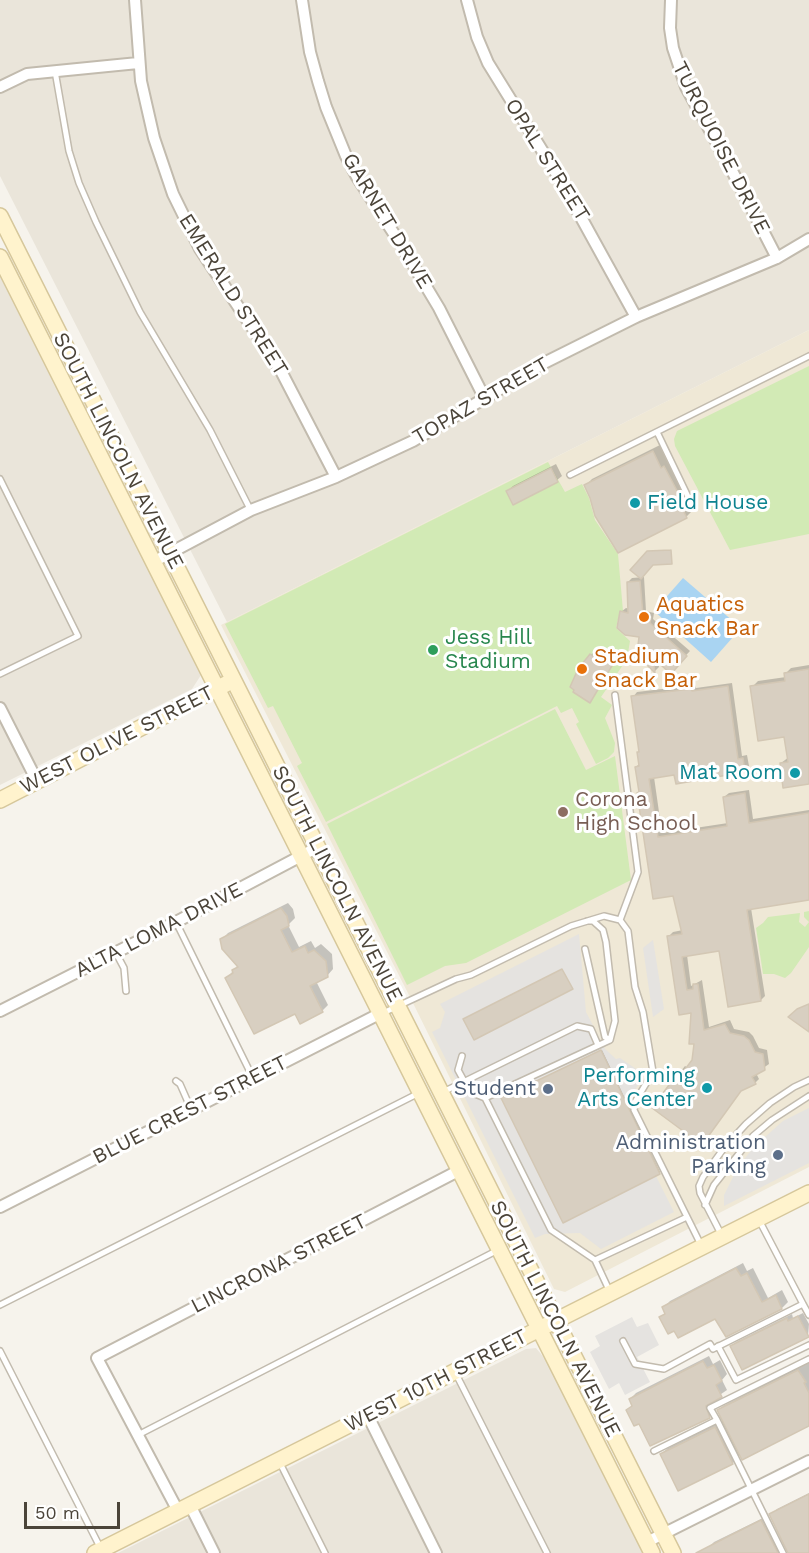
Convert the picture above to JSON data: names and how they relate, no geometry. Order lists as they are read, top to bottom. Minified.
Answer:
{"streets":{"main road":["SOUTH LINCOLN AVENUE","WEST OLIVE STREET","WEST 10TH STREET"],"street":["TURQUOISE DRIVE","OPAL STREET","GARNET DRIVE","EMERALD STREET","TOPAZ STREET","ALTA LOMA DRIVE","BLUE CREST STREET","LINCRONA STREET"]},"crossings":[["TURQUOISE DRIVE","TOPAZ STREET"],["OPAL STREET","TOPAZ STREET"],["GARNET DRIVE","TOPAZ STREET"],["EMERALD STREET","TOPAZ STREET"],["TOPAZ STREET","SOUTH LINCOLN AVENUE"],["SOUTH LINCOLN AVENUE","WEST OLIVE STREET"],["SOUTH LINCOLN AVENUE","ALTA LOMA DRIVE"],["SOUTH LINCOLN AVENUE","BLUE CREST STREET"],["SOUTH LINCOLN AVENUE","LINCRONA STREET"],["SOUTH LINCOLN AVENUE","WEST 10TH STREET"]],"places":["Field House","Aquatics Snack Bar","Jess Hill Stadium","Stadium Snack Bar","Mat Room","Corona High School","Performing Arts Center","Student","Administration Parking"],"scale_bar":"50 m"}
